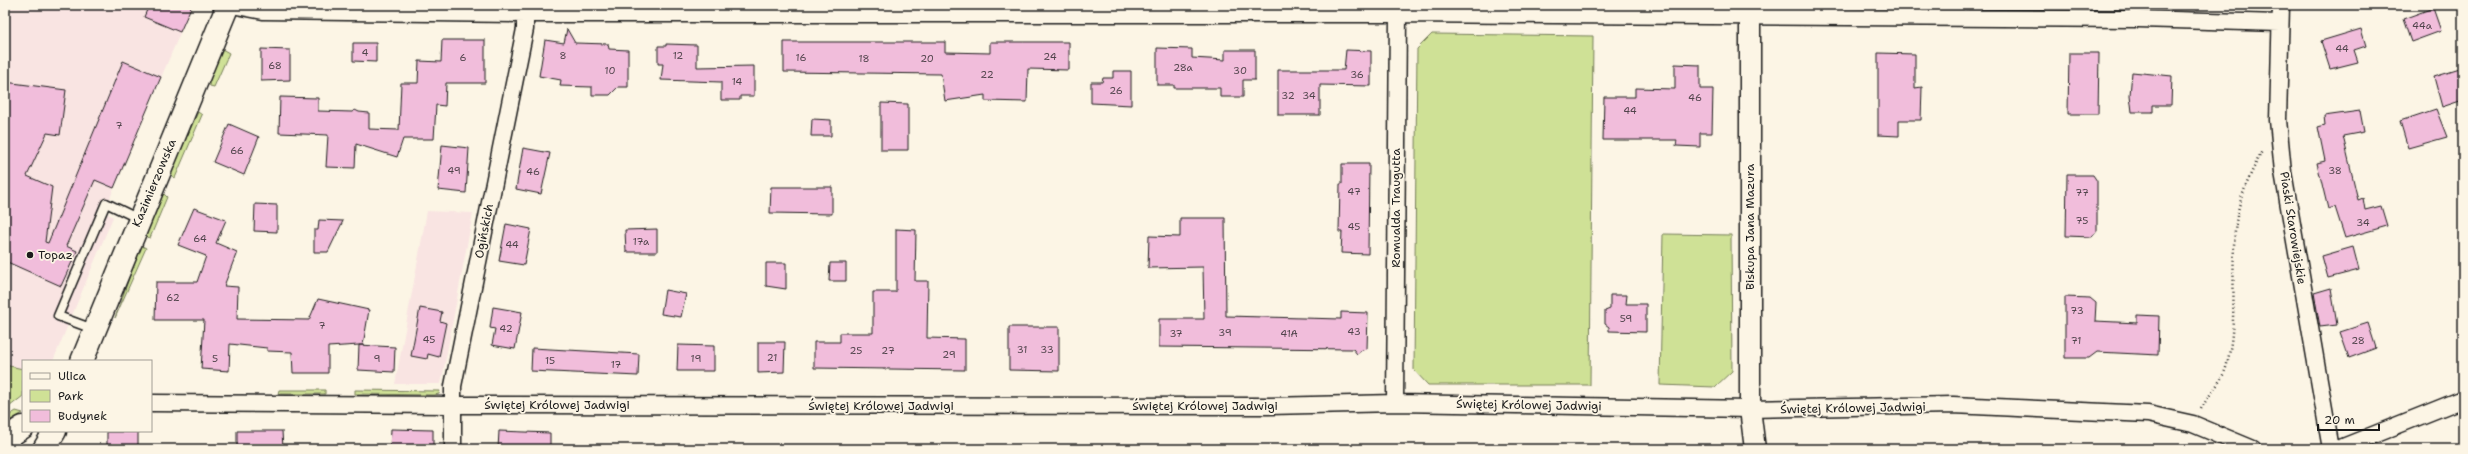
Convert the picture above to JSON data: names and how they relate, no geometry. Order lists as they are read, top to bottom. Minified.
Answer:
{"streets":{"main road":["Kazimierzowska"],"street":["Romualda Traugutta","Biskupa Jana Mazura","Piaski Starowiejskie","Ogińskich","Świętej Królowej Jadwigi"]},"crossings":[["Romualda Traugutta","Świętej Królowej Jadwigi"],["Biskupa Jana Mazura","Świętej Królowej Jadwigi"],["Ogińskich","Świętej Królowej Jadwigi"]],"places":["Topaz"],"house_numbers":["44a","44","4","8","12","24","6","16","18","20","68","28a","10","30","22","36","14","26","32","34","46","44","7","66","49","38","46","47","77","75","34","45","64","17a","44","62","73","59","7","42","43","39","37","41A","45","71","28","31","33","25","27","29","21","5","9","19","15","17"],"legend":["Ulica","Park","Budynek"],"scale_bar":"20 m"}
